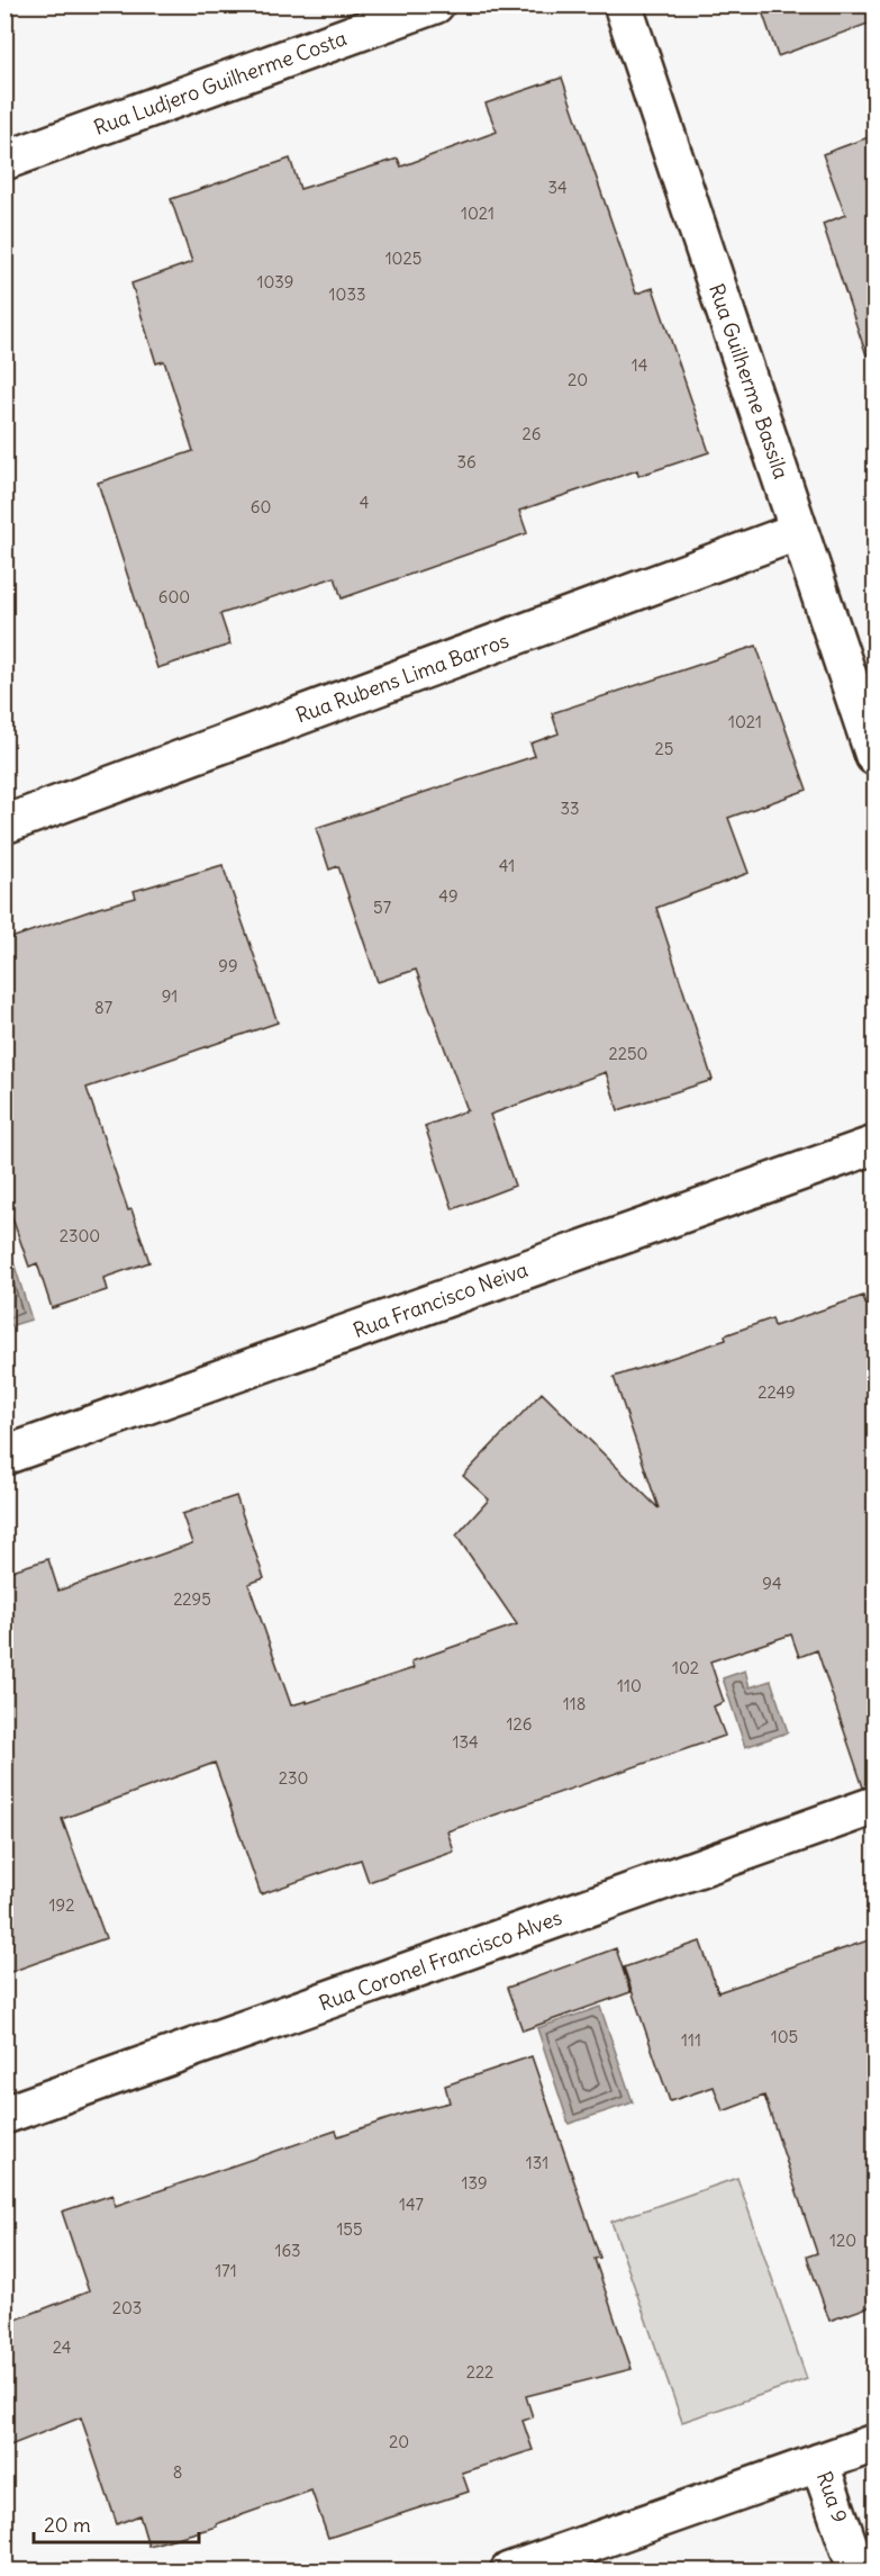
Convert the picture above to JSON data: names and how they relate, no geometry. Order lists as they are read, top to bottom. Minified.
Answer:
{"streets":{"street":["Rua Ludjero Guilherme Costa","Rua Guilherme Bassila","Rua Rubens Lima Barros","Rua Francisco Neiva","Rua Coronel Francisco Alves","Rua 9"]},"crossings":[["Rua Guilherme Bassila","Rua Rubens Lima Barros"]],"house_numbers":["34","1021","1025","1039","1033","14","20","26","36","4","60","600","1021","25","33","41","49","57","99","91","87","2250","2300","2249","94","2295","102","110","118","126","134","230","192","105","111","131","139","147","155","120","163","171","203","24","222","20","8"],"scale_bar":"20 m"}
